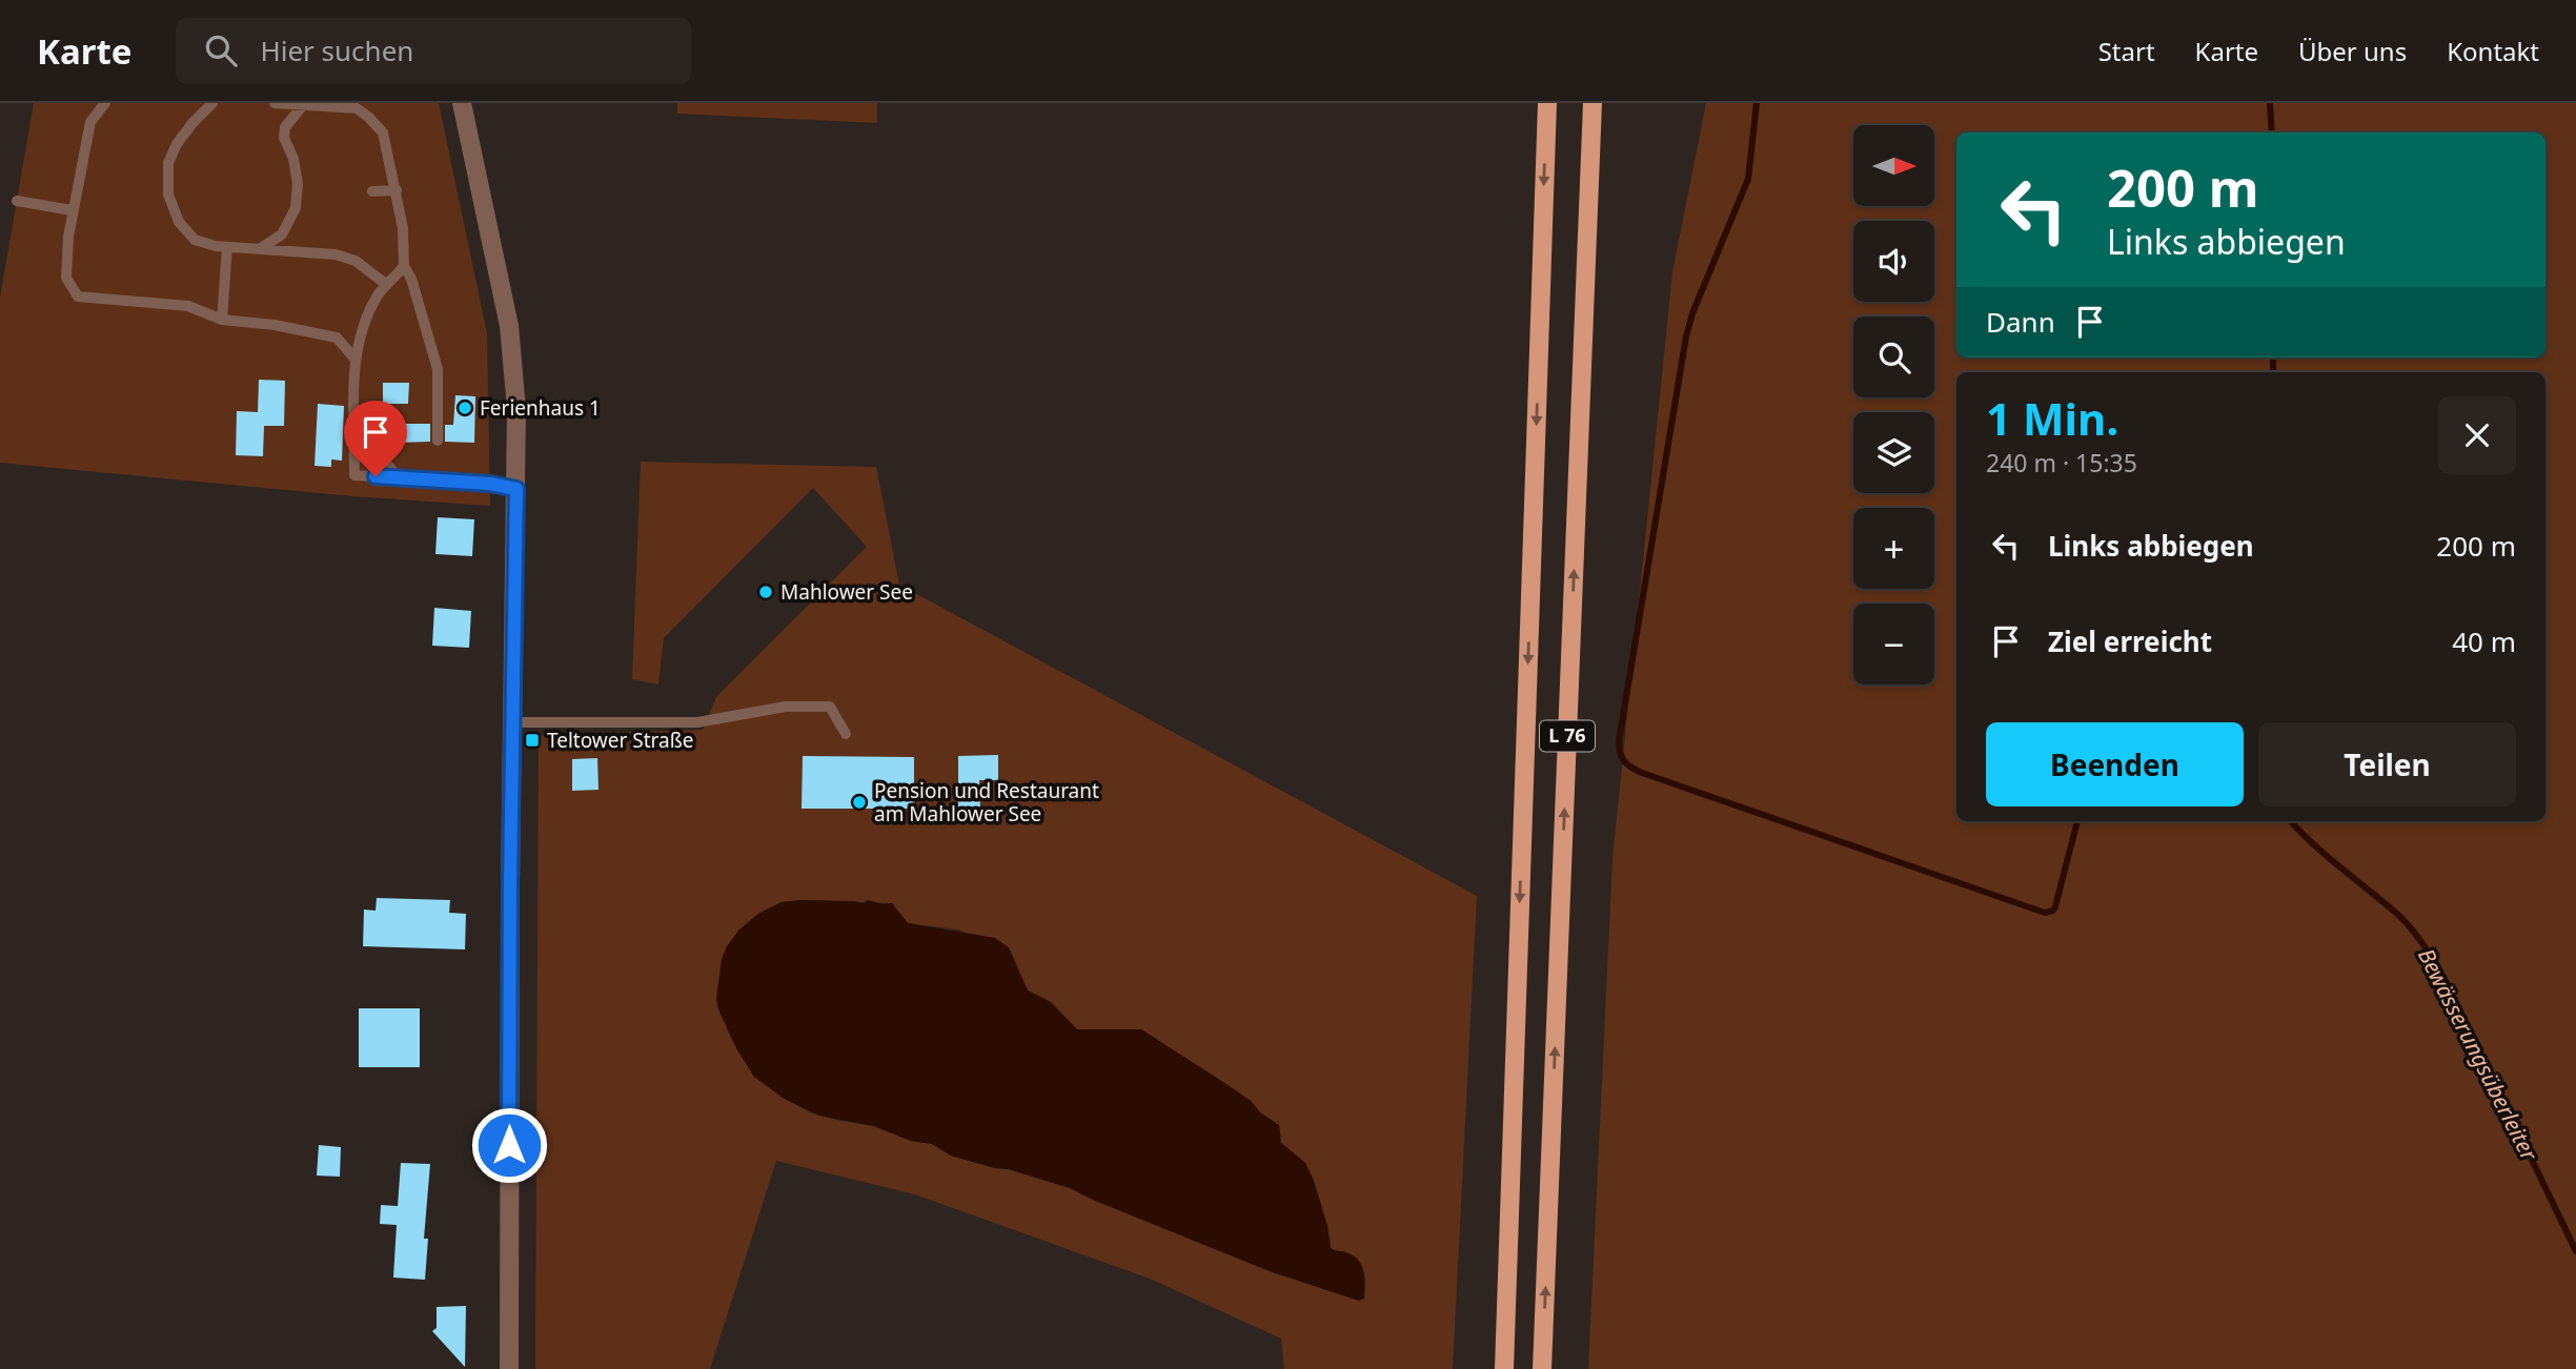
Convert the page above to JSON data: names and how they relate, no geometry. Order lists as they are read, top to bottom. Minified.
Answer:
{"streets":{"main road":["L 76"]},"water":["Bewässerungsüberleiter"],"places":{"other":["Ferienhaus 1","Mahlower See","Pension und Restaurant am Mahlower See"],"transit":["Teltower Straße"]},"north":"right","page":{"header":"Karte","search":"Hier suchen","nav":["Start","Karte","Über uns","Kontakt"],"map_buttons":["+","−"],"turn":["200 m","Links abbiegen"],"then":"Dann","heading":["1 Min.","240 m · 15:35"],"list":[{"name":"Links abbiegen","value":"200 m"},{"name":"Ziel erreicht","value":"40 m"}],"buttons":["Beenden","Teilen"]}}
